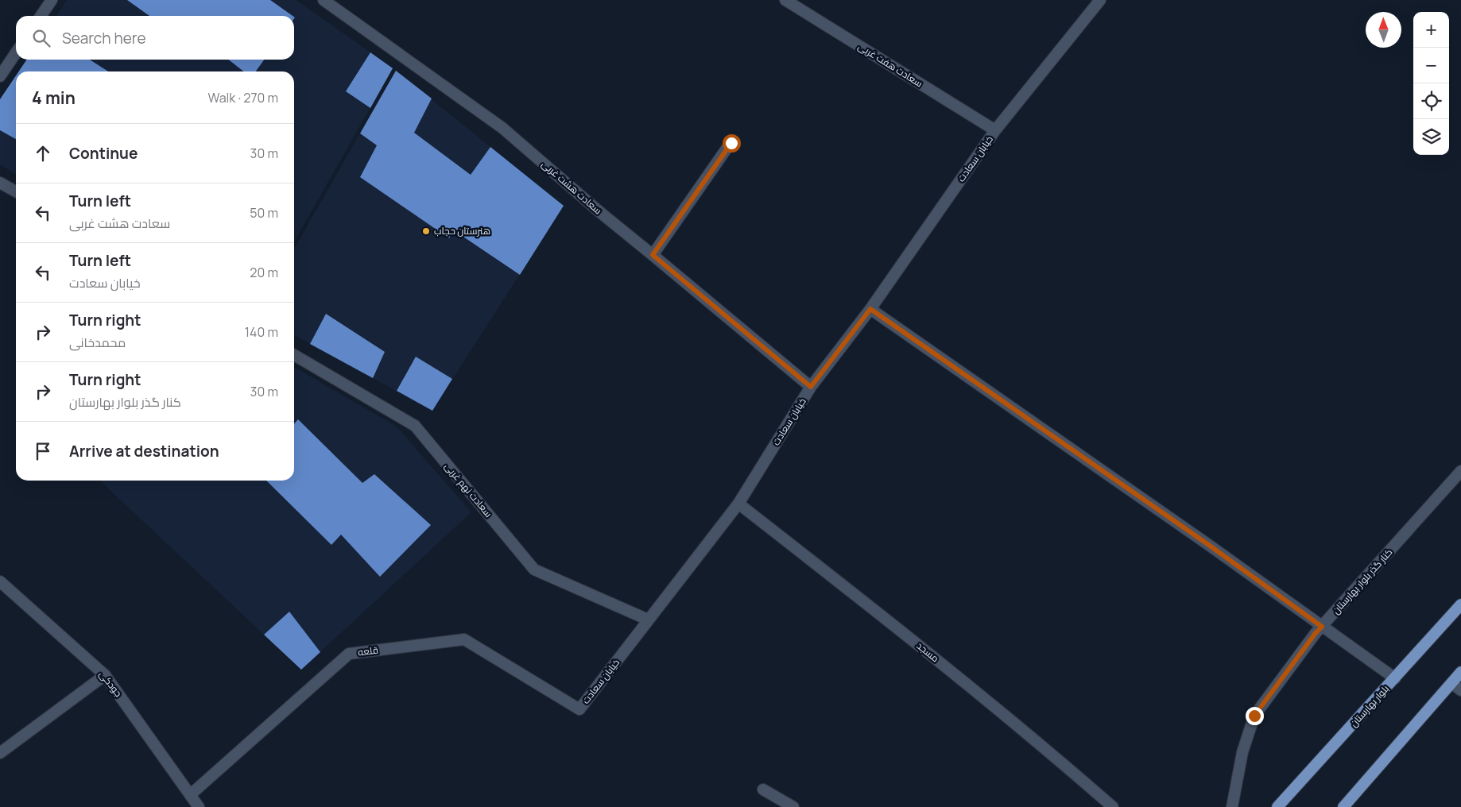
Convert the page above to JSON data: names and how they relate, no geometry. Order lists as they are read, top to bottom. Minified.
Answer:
{"streets":{"main road":["بلوار بهارستان"],"street":["سعادت هفت غربی","خیابان سعادت","سعادت هشت غربی","سعادت نهم غربی","کنار گذر بلوار بهارستان","قلعه","مسجد","جودکی"]},"crossings":[["سعادت هفت غربی","خیابان سعادت"],["خیابان سعادت","سعادت هشت غربی"],["خیابان سعادت","سعادت نهم غربی"],["خیابان سعادت","قلعه"],["خیابان سعادت","مسجد"],["قلعه","جودکی"]],"places":["هنرستان حجاب"],"north":"top","page":{"map_buttons":["+","−"],"search":"Search here","heading":["4 min","Walk · 270 m"],"list":[["Continue","30 m"],["Turn left","سعادت هشت غربی","50 m"],["Turn left","خیابان سعادت","20 m"],["Turn right","محمدخانی","140 m"],["Turn right","کنار گذر بلوار بهارستان","30 m"],"Arrive at destination"]}}
